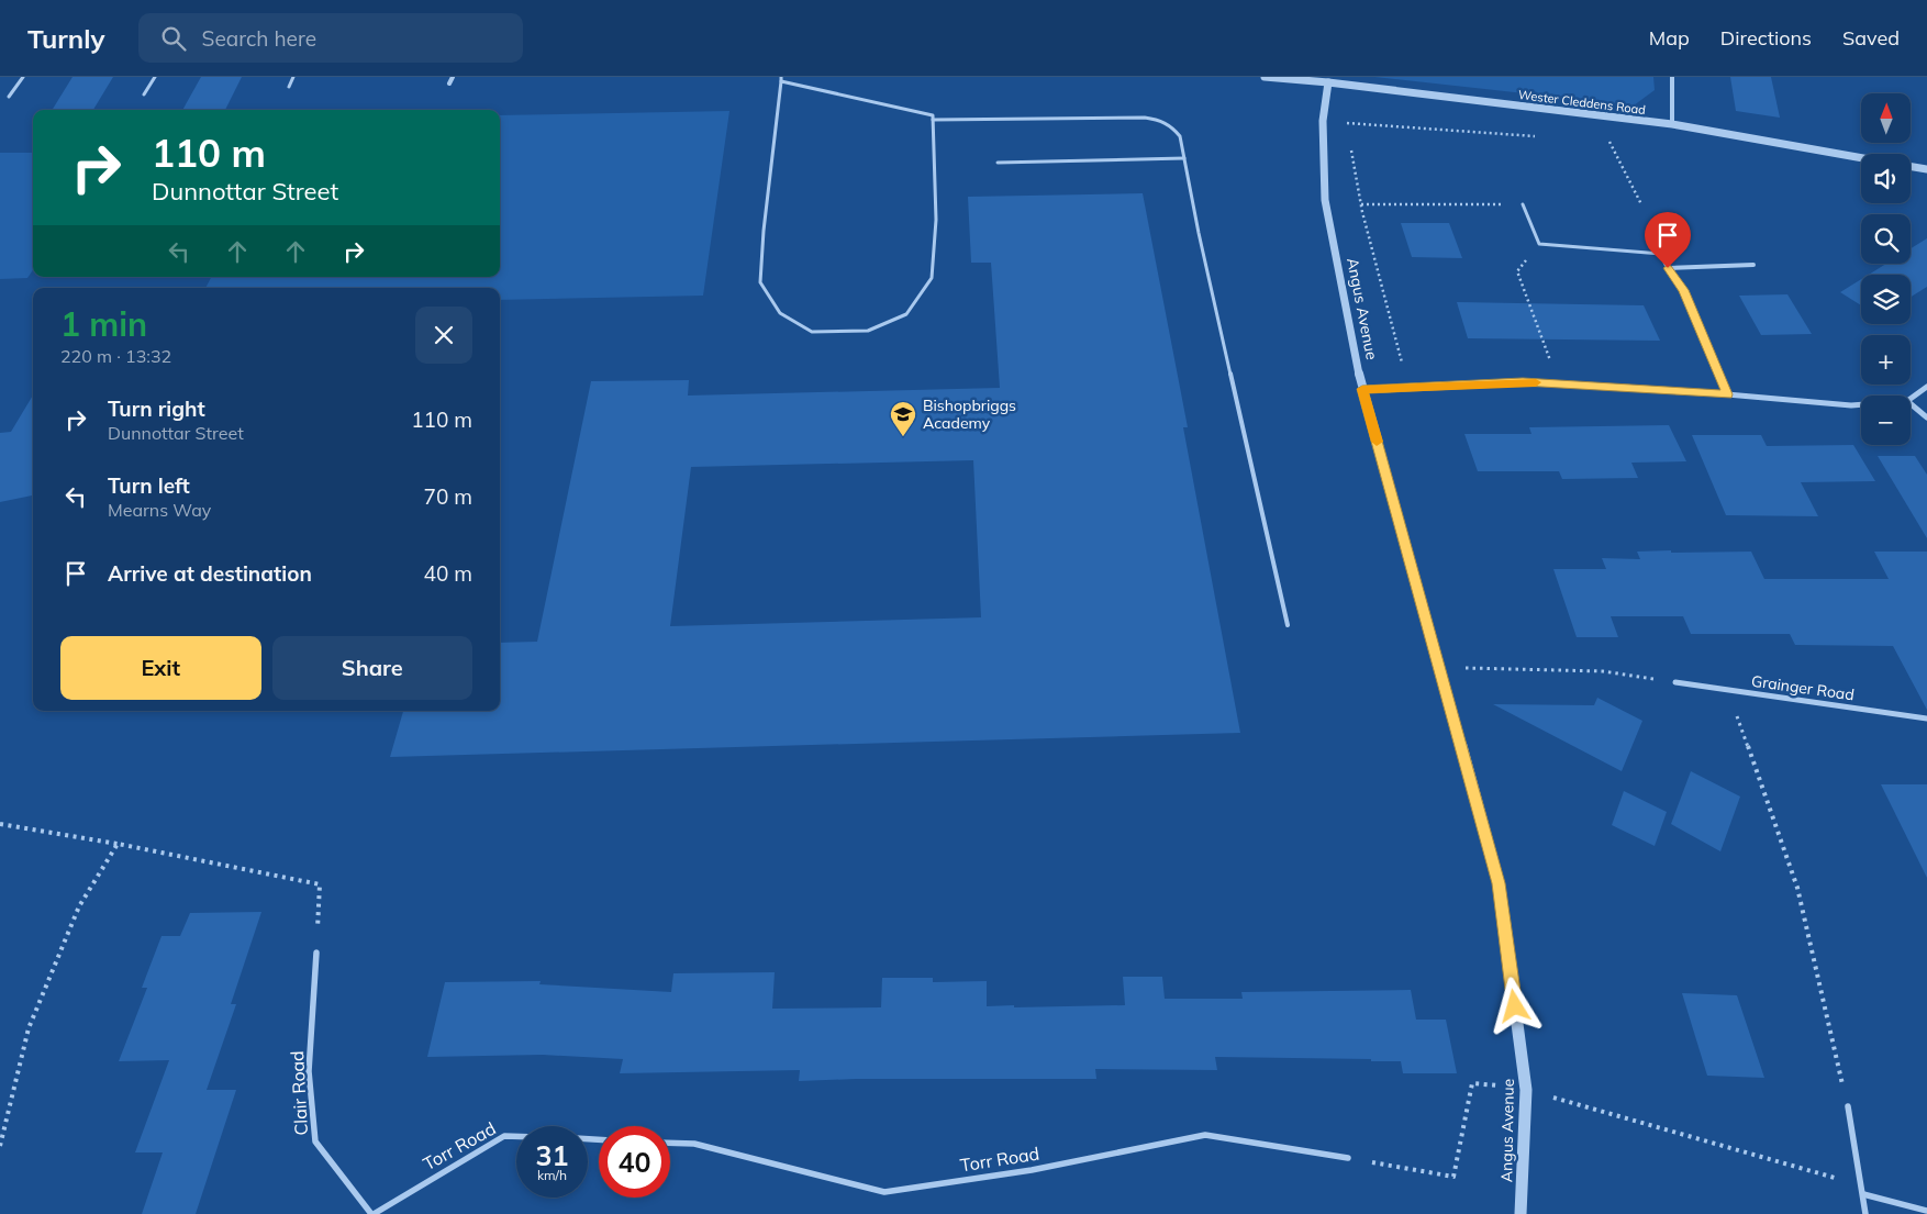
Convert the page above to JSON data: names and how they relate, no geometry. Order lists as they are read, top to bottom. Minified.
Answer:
{"streets":{"street":["Wester Cleddens Road","Angus Avenue","Grainger Road","Clair Road","Torr Road"]},"crossings":[["Wester Cleddens Road","Angus Avenue"],["Clair Road","Torr Road"]],"places":{"school or university":["Bishopbriggs Academy"]},"north":"top","page":{"header":"Turnly","search":"Search here","nav":["Map","Directions","Saved"],"map_buttons":["+","−"],"turn":["110 m","Dunnottar Street"],"heading":["1 min","220 m · 13:32"],"list":[{"name":"Turn right","note":"Dunnottar Street","value":"110 m"},{"name":"Turn left","note":"Mearns Way","value":"70 m"},{"name":"Arrive at destination","value":"40 m"}],"buttons":["Exit","Share"],"speed":"31 km/h","limit":"40"}}
